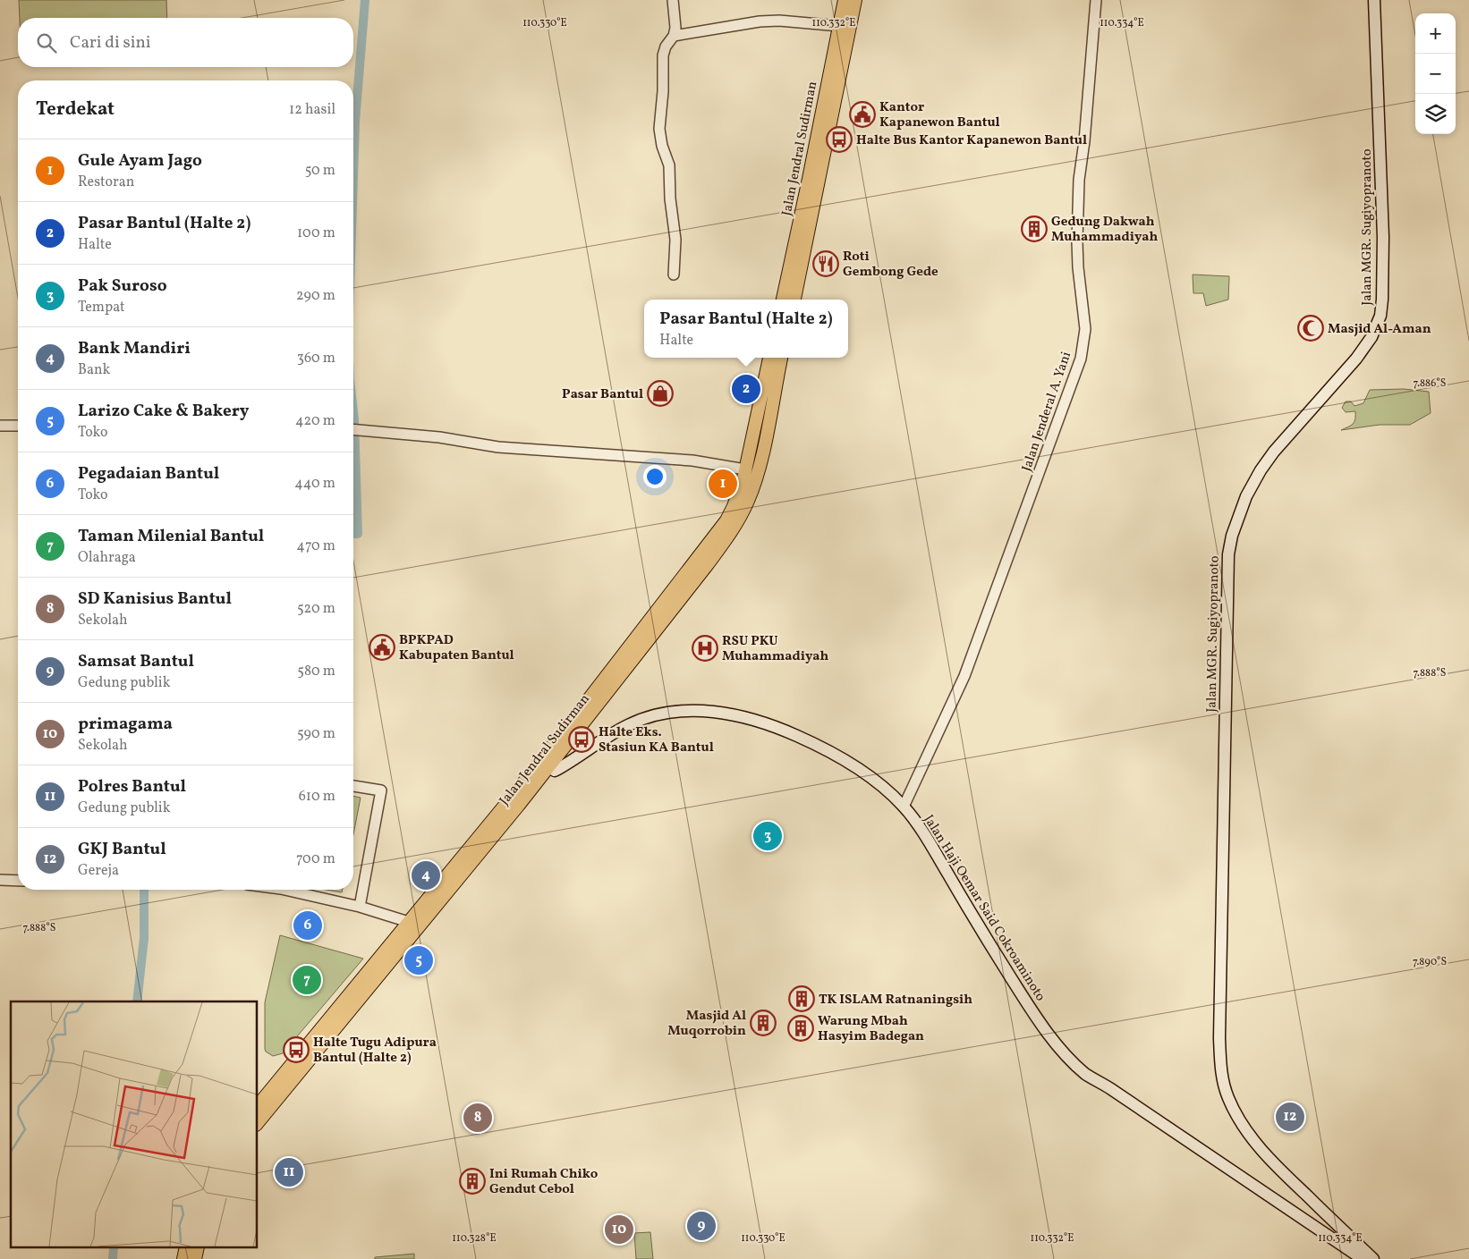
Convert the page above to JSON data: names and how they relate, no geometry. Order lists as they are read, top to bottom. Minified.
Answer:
{"streets":{"main road":["Jalan Jendral Sudirman","Jalan MGR. Sugiyopranoto","Jalan Haji Oemar Said Cokroaminoto"],"street":["Jalan Jenderal A. Yani"]},"crossings":[["Jalan Jendral Sudirman","Jalan Haji Oemar Said Cokroaminoto"],["Jalan Jenderal A. Yani","Jalan Haji Oemar Said Cokroaminoto"]],"places":{"public building":["Kantor Kapanewon Bantul","BPKPAD Kabupaten Bantul"],"bus stop":["Halte Bus Kantor Kapanewon Bantul","Halte Eks. Stasiun KA Bantul","Halte Tugu Adipura Bantul (Halte 2)"],"building":["Gedung Dakwah Muhammadiyah","TK ISLAM Ratnaningsih","Masjid Al Muqorrobin","Warung Mbah Hasyim Badegan","Ini Rumah Chiko Gendut Cebol"],"restaurant":["Roti Gembong Gede"],"mosque":["Masjid Al-Aman"],"shop":["Pasar Bantul"],"hospital":["RSU PKU Muhammadiyah"]},"page":{"map_buttons":["+","−"],"search":"Cari di sini","heading":["Terdekat","12 hasil"],"list":[{"mark":"1","name":"Gule Ayam Jago","note":"Restoran","value":"50 m"},{"mark":"2","name":"Pasar Bantul (Halte 2)","note":"Halte","value":"100 m"},{"mark":"3","name":"Pak Suroso","note":"Tempat","value":"290 m"},{"mark":"4","name":"Bank Mandiri","note":"Bank","value":"360 m"},{"mark":"5","name":"Larizo Cake & Bakery","note":"Toko","value":"420 m"},{"mark":"6","name":"Pegadaian Bantul","note":"Toko","value":"440 m"},{"mark":"7","name":"Taman Milenial Bantul","note":"Olahraga","value":"470 m"},{"mark":"8","name":"SD Kanisius Bantul","note":"Sekolah","value":"520 m"},{"mark":"9","name":"Samsat Bantul","note":"Gedung publik","value":"580 m"},{"mark":"10","name":"primagama","note":"Sekolah","value":"590 m"},{"mark":"11","name":"Polres Bantul","note":"Gedung publik","value":"610 m"},{"mark":"12","name":"GKJ Bantul","note":"Gereja","value":"700 m"}],"popup":["Pasar Bantul (Halte 2)","Halte"],"pins":["2","1","3","4","6","5","7","12","8","11","9","10"]},"coordinates":["110.330°E","110.332°E","110.334°E","7.886°S","7.888°S","7.890°S","110.328°E"]}
